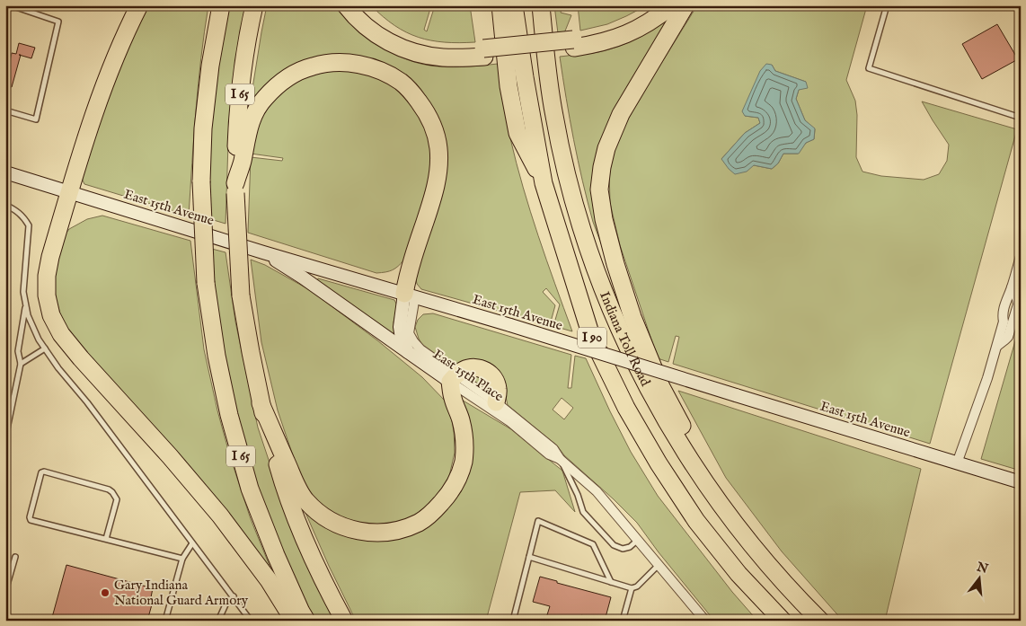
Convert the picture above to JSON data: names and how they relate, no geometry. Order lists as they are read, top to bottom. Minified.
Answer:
{"streets":{"highway":["I 65","I 90","Indiana Toll Road"],"street":["East 15th Avenue","East 15th Place"]},"crossings":[["East 15th Avenue","East 15th Place"]],"places":["Gary Indiana National Guard Armory"],"north":"top"}
